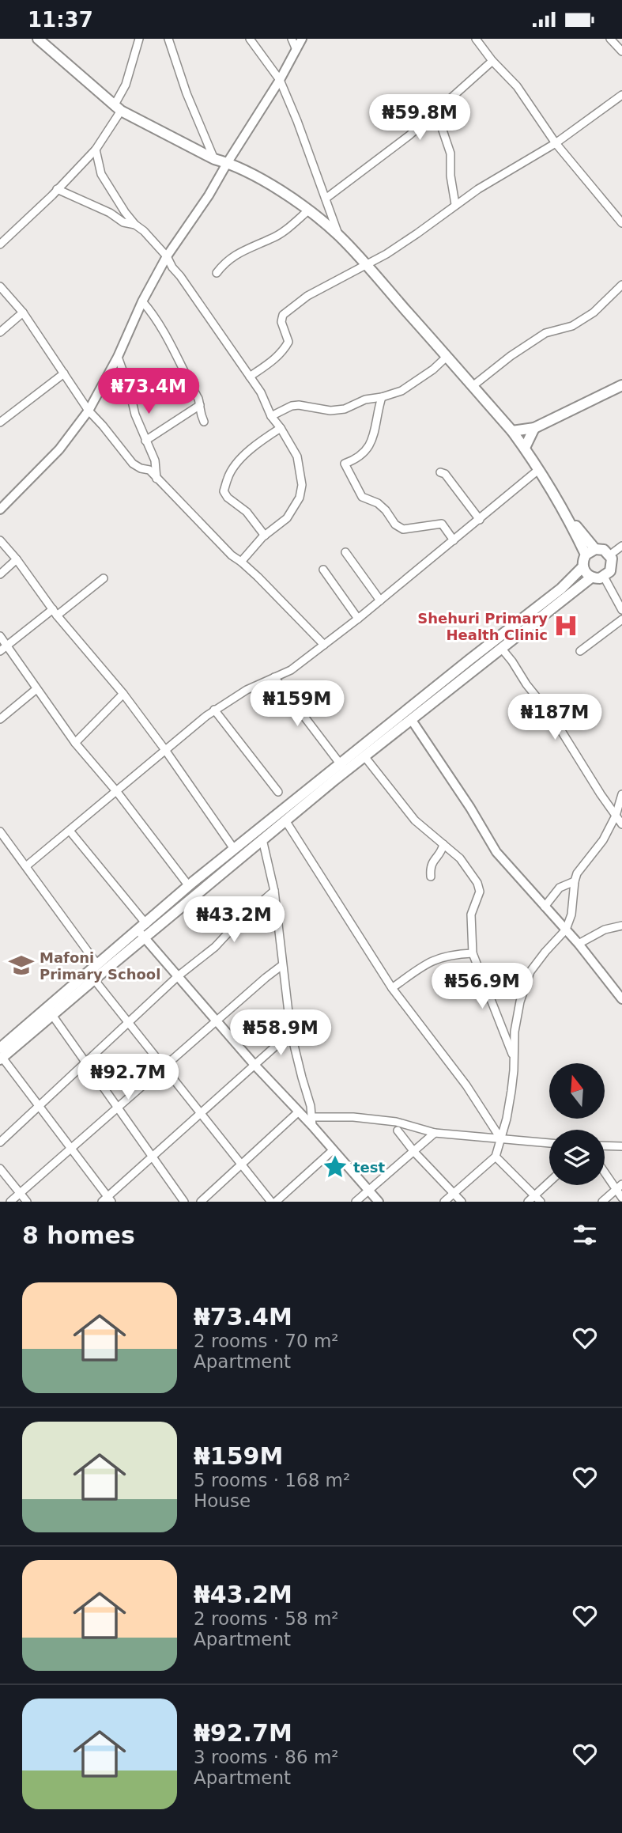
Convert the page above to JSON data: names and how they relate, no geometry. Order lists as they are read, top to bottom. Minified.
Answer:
{"places":{"hospital":["Shehuri Primary Health Clinic"],"school or university":["Mafoni Primary School"],"place":["test"]},"north":"top","page":{"status":"11:37","price":["₦59.8M","₦73.4M","₦159M","₦187M","₦43.2M","₦56.9M","₦58.9M","₦92.7M"],"heading":"8 homes","list":[{"name":"₦73.4M","note":"2 rooms · 70 m² · Apartment"},{"name":"₦159M","note":"5 rooms · 168 m² · House"},{"name":"₦43.2M","note":"2 rooms · 58 m² · Apartment"},{"name":"₦92.7M","note":"3 rooms · 86 m² · Apartment"}]}}
